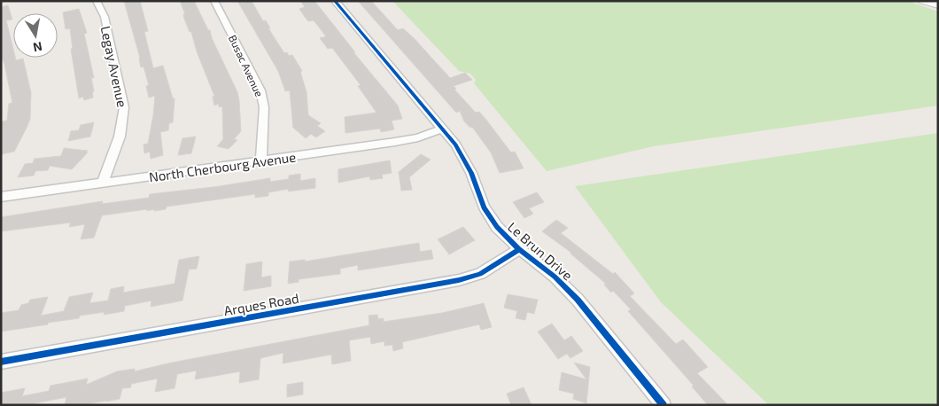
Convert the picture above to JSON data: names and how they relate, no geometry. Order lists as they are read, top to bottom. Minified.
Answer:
{"streets":{"street":["Busac Avenue","Legay Avenue","North Cherbourg Avenue","Le Brun Drive","Arques Road"]},"crossings":[["Busac Avenue","North Cherbourg Avenue"],["Legay Avenue","North Cherbourg Avenue"],["North Cherbourg Avenue","Le Brun Drive"],["Le Brun Drive","Arques Road"]],"north":"bottom"}
